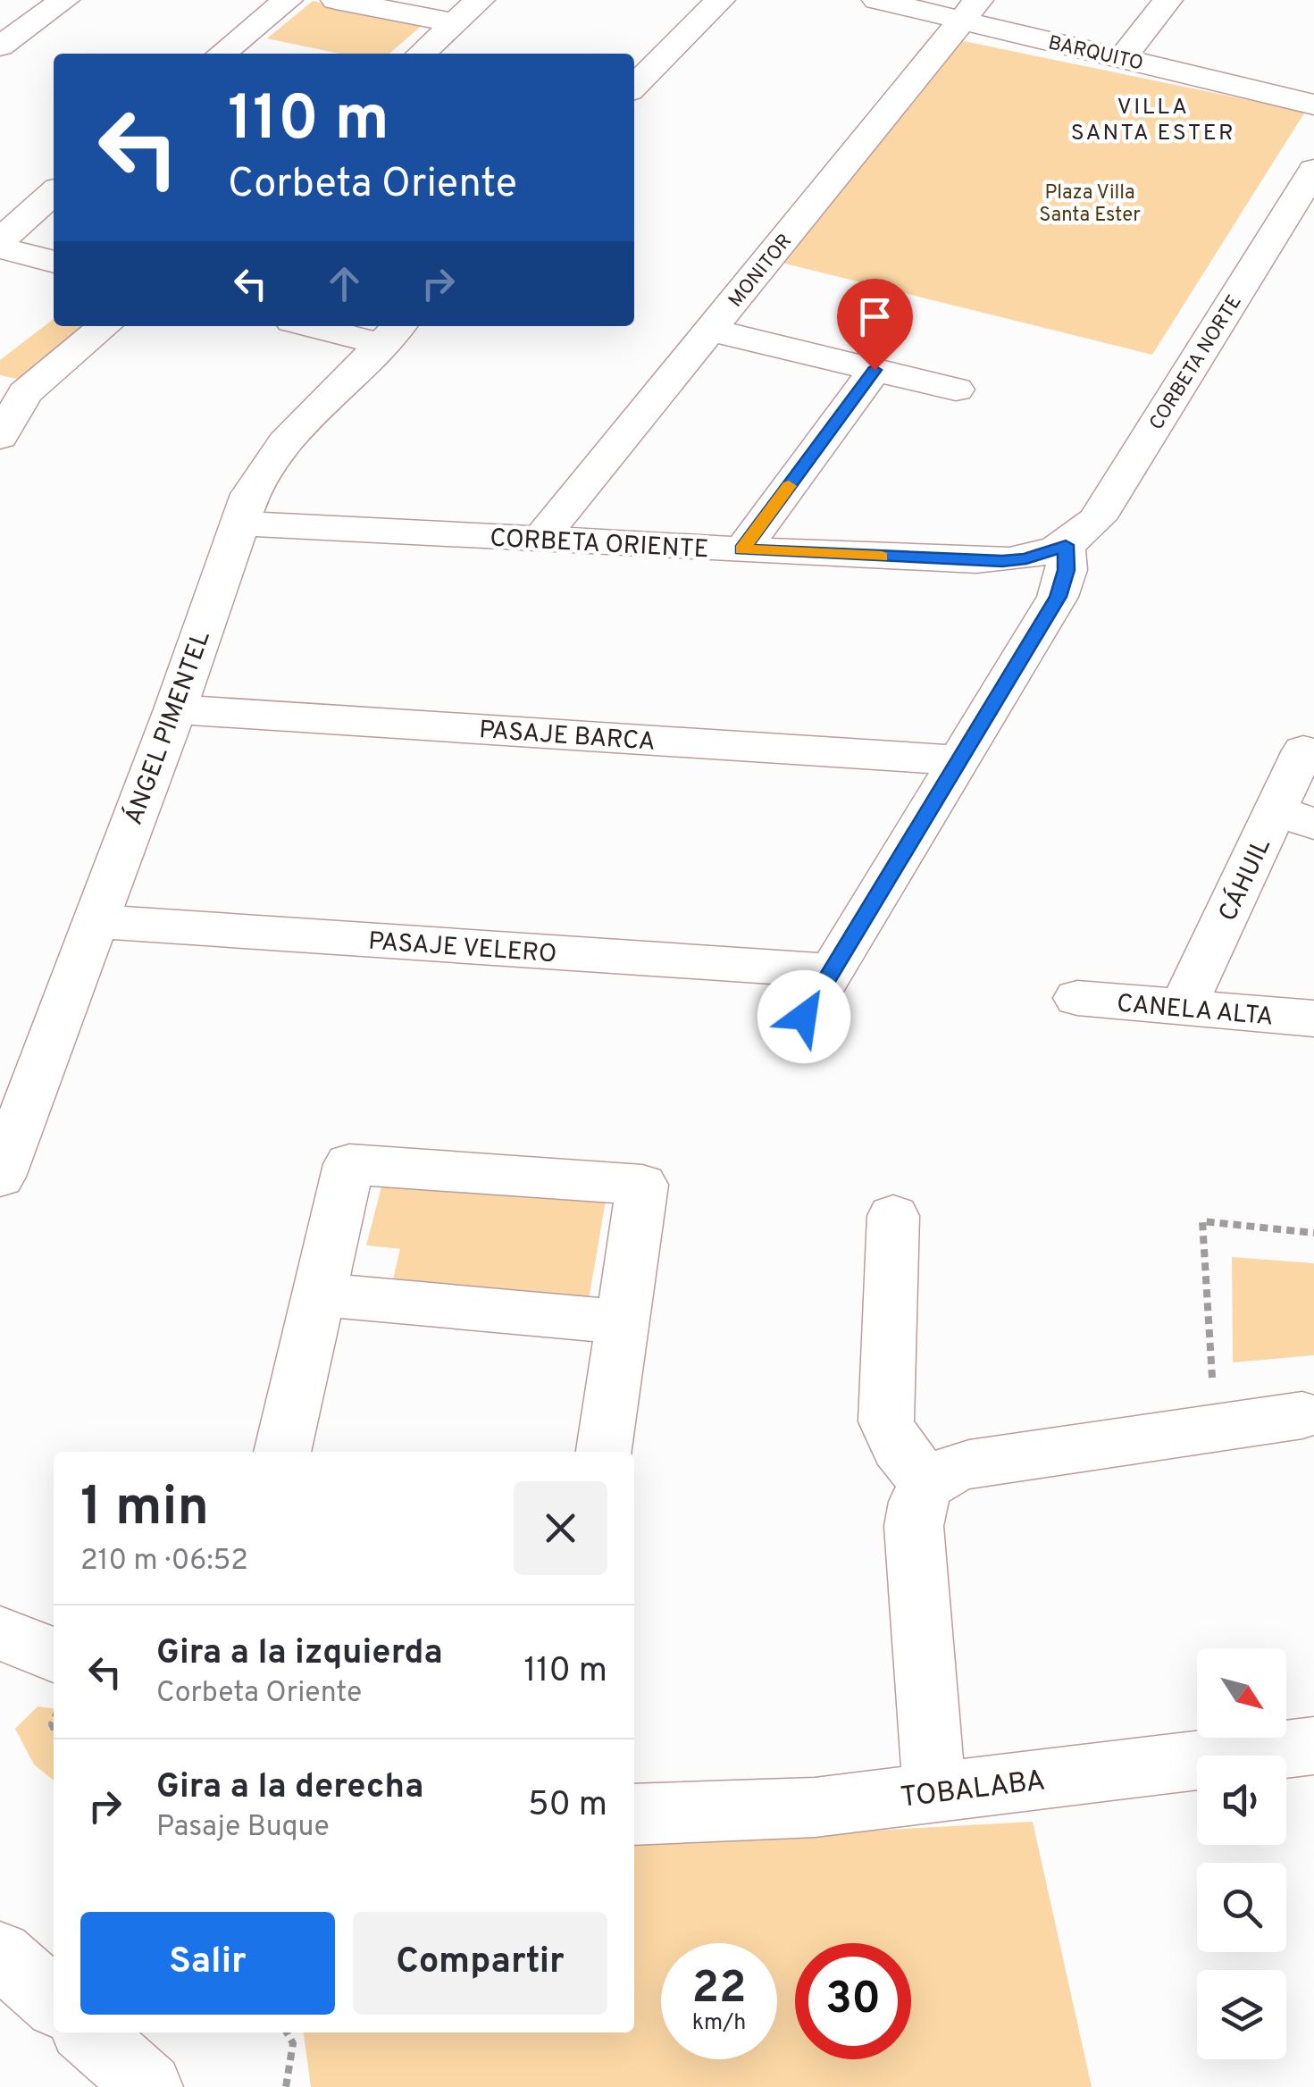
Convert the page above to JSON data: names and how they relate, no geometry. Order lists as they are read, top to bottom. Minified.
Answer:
{"streets":{"street":["BARQUITO","MONITOR","CORBETA NORTE","CORBETA ORIENTE","ÁNGEL PIMENTEL","PASAJE BARCA","CÁHUIL","PASAJE VELERO","CANELA ALTA","TOBALABA"]},"crossings":[["BARQUITO","MONITOR"],["MONITOR","CORBETA ORIENTE"],["CORBETA NORTE","CORBETA ORIENTE"],["CORBETA ORIENTE","ÁNGEL PIMENTEL"],["ÁNGEL PIMENTEL","PASAJE BARCA"],["ÁNGEL PIMENTEL","PASAJE VELERO"],["CÁHUIL","CANELA ALTA"]],"districts":["VILLA SANTA ESTER"],"parks":["Plaza Villa Santa Ester"],"north":"bottom right","page":{"turn":["110 m","Corbeta Oriente"],"heading":["1 min","210 m · 06:52"],"list":[{"name":"Gira a la izquierda","note":"Corbeta Oriente","value":"110 m"},{"name":"Gira a la derecha","note":"Pasaje Buque","value":"50 m"}],"buttons":["Salir","Compartir"],"speed":"22 km/h","limit":"30"}}
